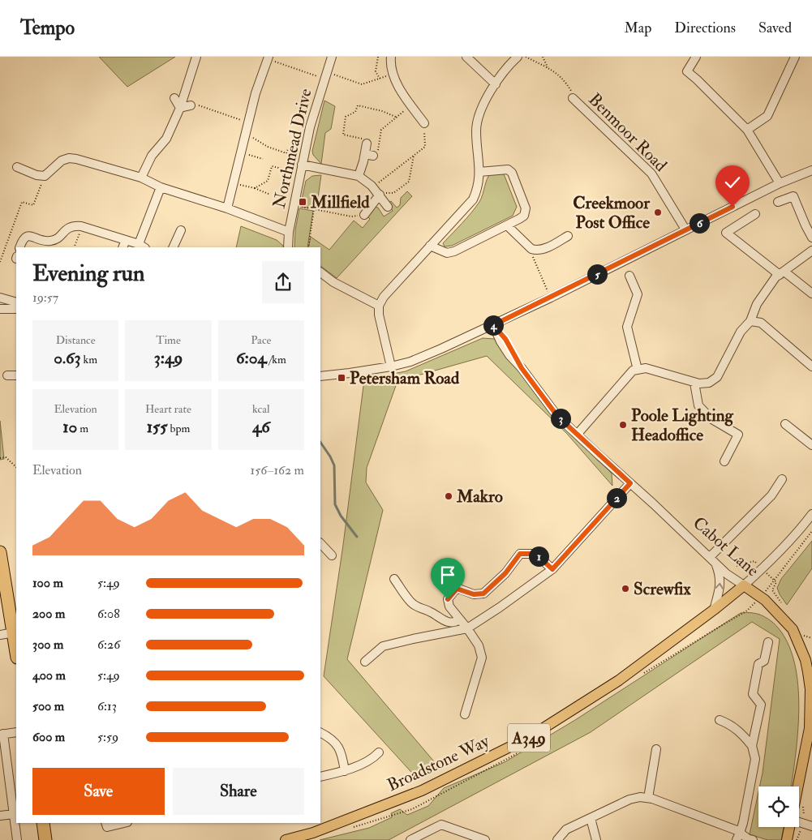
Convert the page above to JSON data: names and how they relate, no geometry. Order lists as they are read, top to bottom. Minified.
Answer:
{"streets":{"main road":["Cabot Lane","A349","Broadstone Way"],"street":["Benmoor Road","Northmead Drive"]},"crossings":[["Cabot Lane","Broadstone Way"]],"places":{"transit":["Millfield","Petersham Road"],"other":["Creekmoor Post Office","Poole Lighting Headoffice","Makro","Screwfix"]},"page":{"header":"Tempo","nav":["Map","Directions","Saved"],"pins":["6","5","4","3","2","1"],"heading":["Evening run","19:57"],"stats":[["Distance","0.63 km"],["Time","3:49"],["Pace","6:04 /km"],["Elevation","10 m"],["Heart rate","155 bpm"],["kcal","46"]],"chart":["Elevation","156–162 m"],"list":[{"name":"100 m","note":"5:49"},{"name":"200 m","note":"6:08"},{"name":"300 m","note":"6:26"},{"name":"400 m","note":"5:49"},{"name":"500 m","note":"6:13"},{"name":"600 m","note":"5:59"}],"buttons":["Save","Share"]}}
